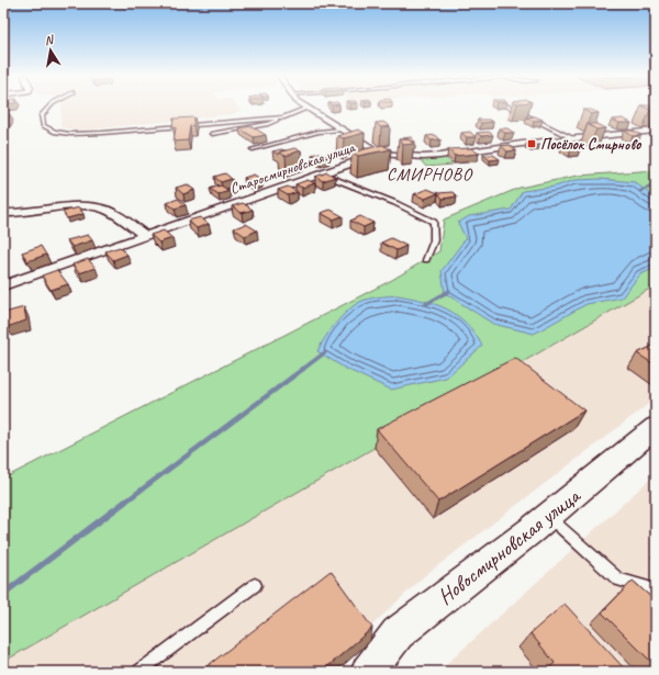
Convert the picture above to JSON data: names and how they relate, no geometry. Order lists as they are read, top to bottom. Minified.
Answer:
{"streets":{"street":["Старосмирновская улица","Новосмирновская улица"]},"districts":["СМИРНОВО"],"places":{"transit":["Посёлок Смирново"]},"north":"top"}
